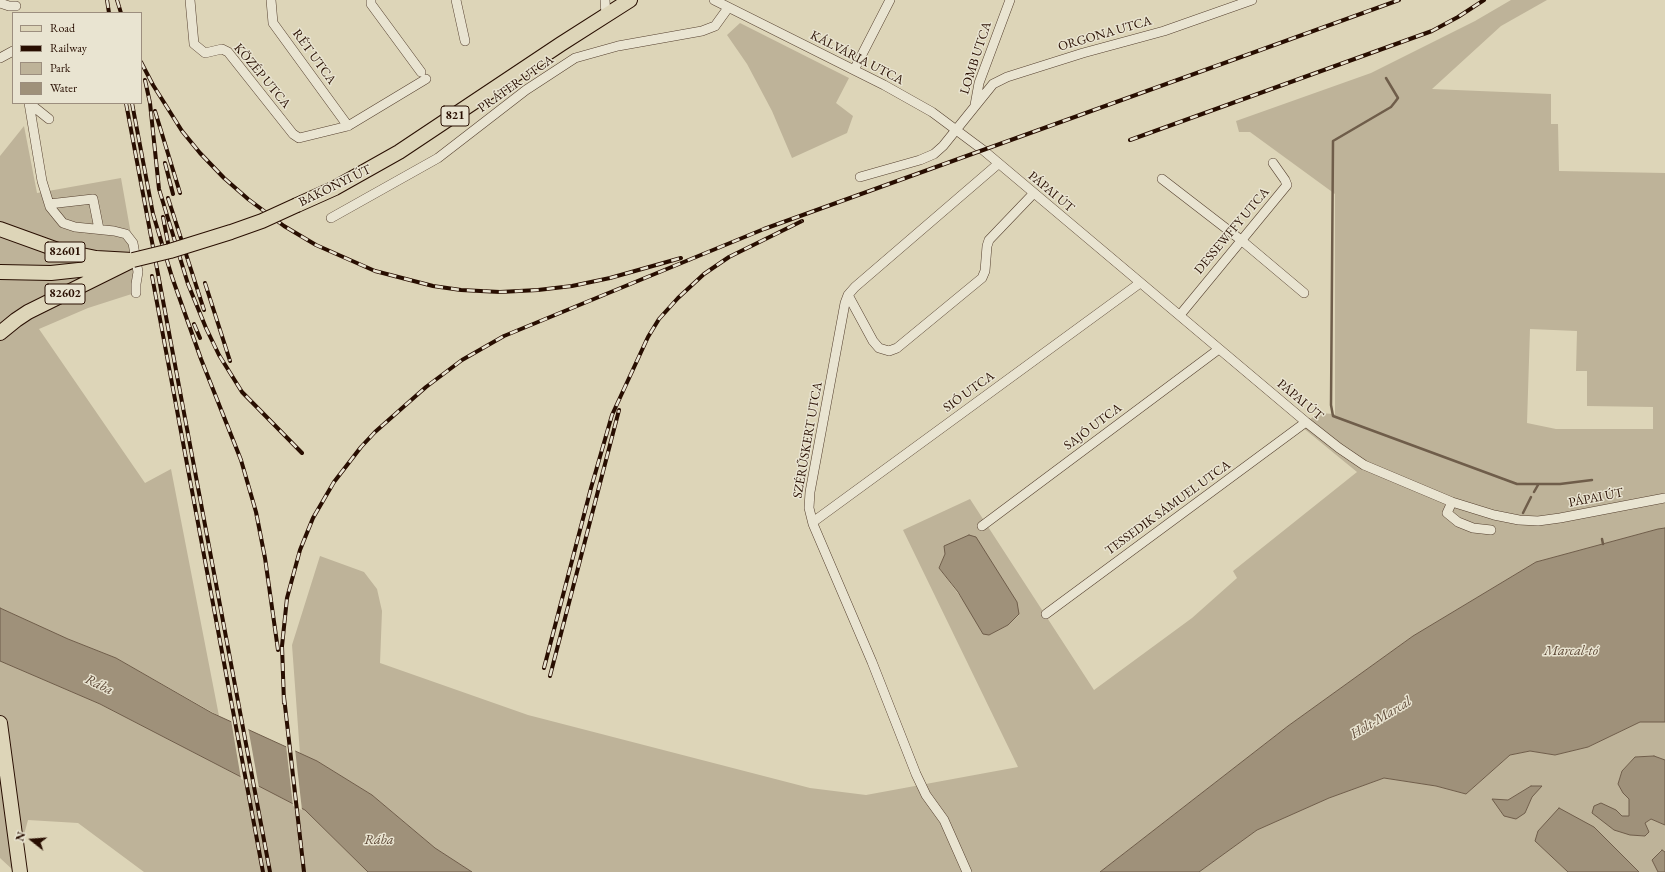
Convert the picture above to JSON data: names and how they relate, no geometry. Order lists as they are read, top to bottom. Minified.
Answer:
{"streets":{"main road":["821","BAKONYI ÚT","82601","82602"],"street":["ORGONA UTCA","RÉT UTCA","KÁLVÁRIA UTCA","LOMB UTCA","KÖZÉP UTCA","PRÁTER UTCA","PÁPAI ÚT","DESSEWFFY UTCA","SIÓ UTCA","SAJÓ UTCA","SZÉRŰSKERT UTCA","TESSEDIK SÁMUEL UTCA"]},"crossings":[["ORGONA UTCA","LOMB UTCA"],["RÉT UTCA","KÖZÉP UTCA"],["KÁLVÁRIA UTCA","LOMB UTCA"],["KÁLVÁRIA UTCA","PRÁTER UTCA"],["KÁLVÁRIA UTCA","PÁPAI ÚT"],["BAKONYI ÚT","82601"],["BAKONYI ÚT","82602"],["PÁPAI ÚT","DESSEWFFY UTCA"],["PÁPAI ÚT","SIÓ UTCA"],["PÁPAI ÚT","SAJÓ UTCA"],["PÁPAI ÚT","TESSEDIK SÁMUEL UTCA"],["82601","82602"],["SIÓ UTCA","SZÉRŰSKERT UTCA"]],"water":["Marcal-tó","Rába","Holt-Marcal"],"legend":["Road","Railway","Park","Water"],"north":"left"}
